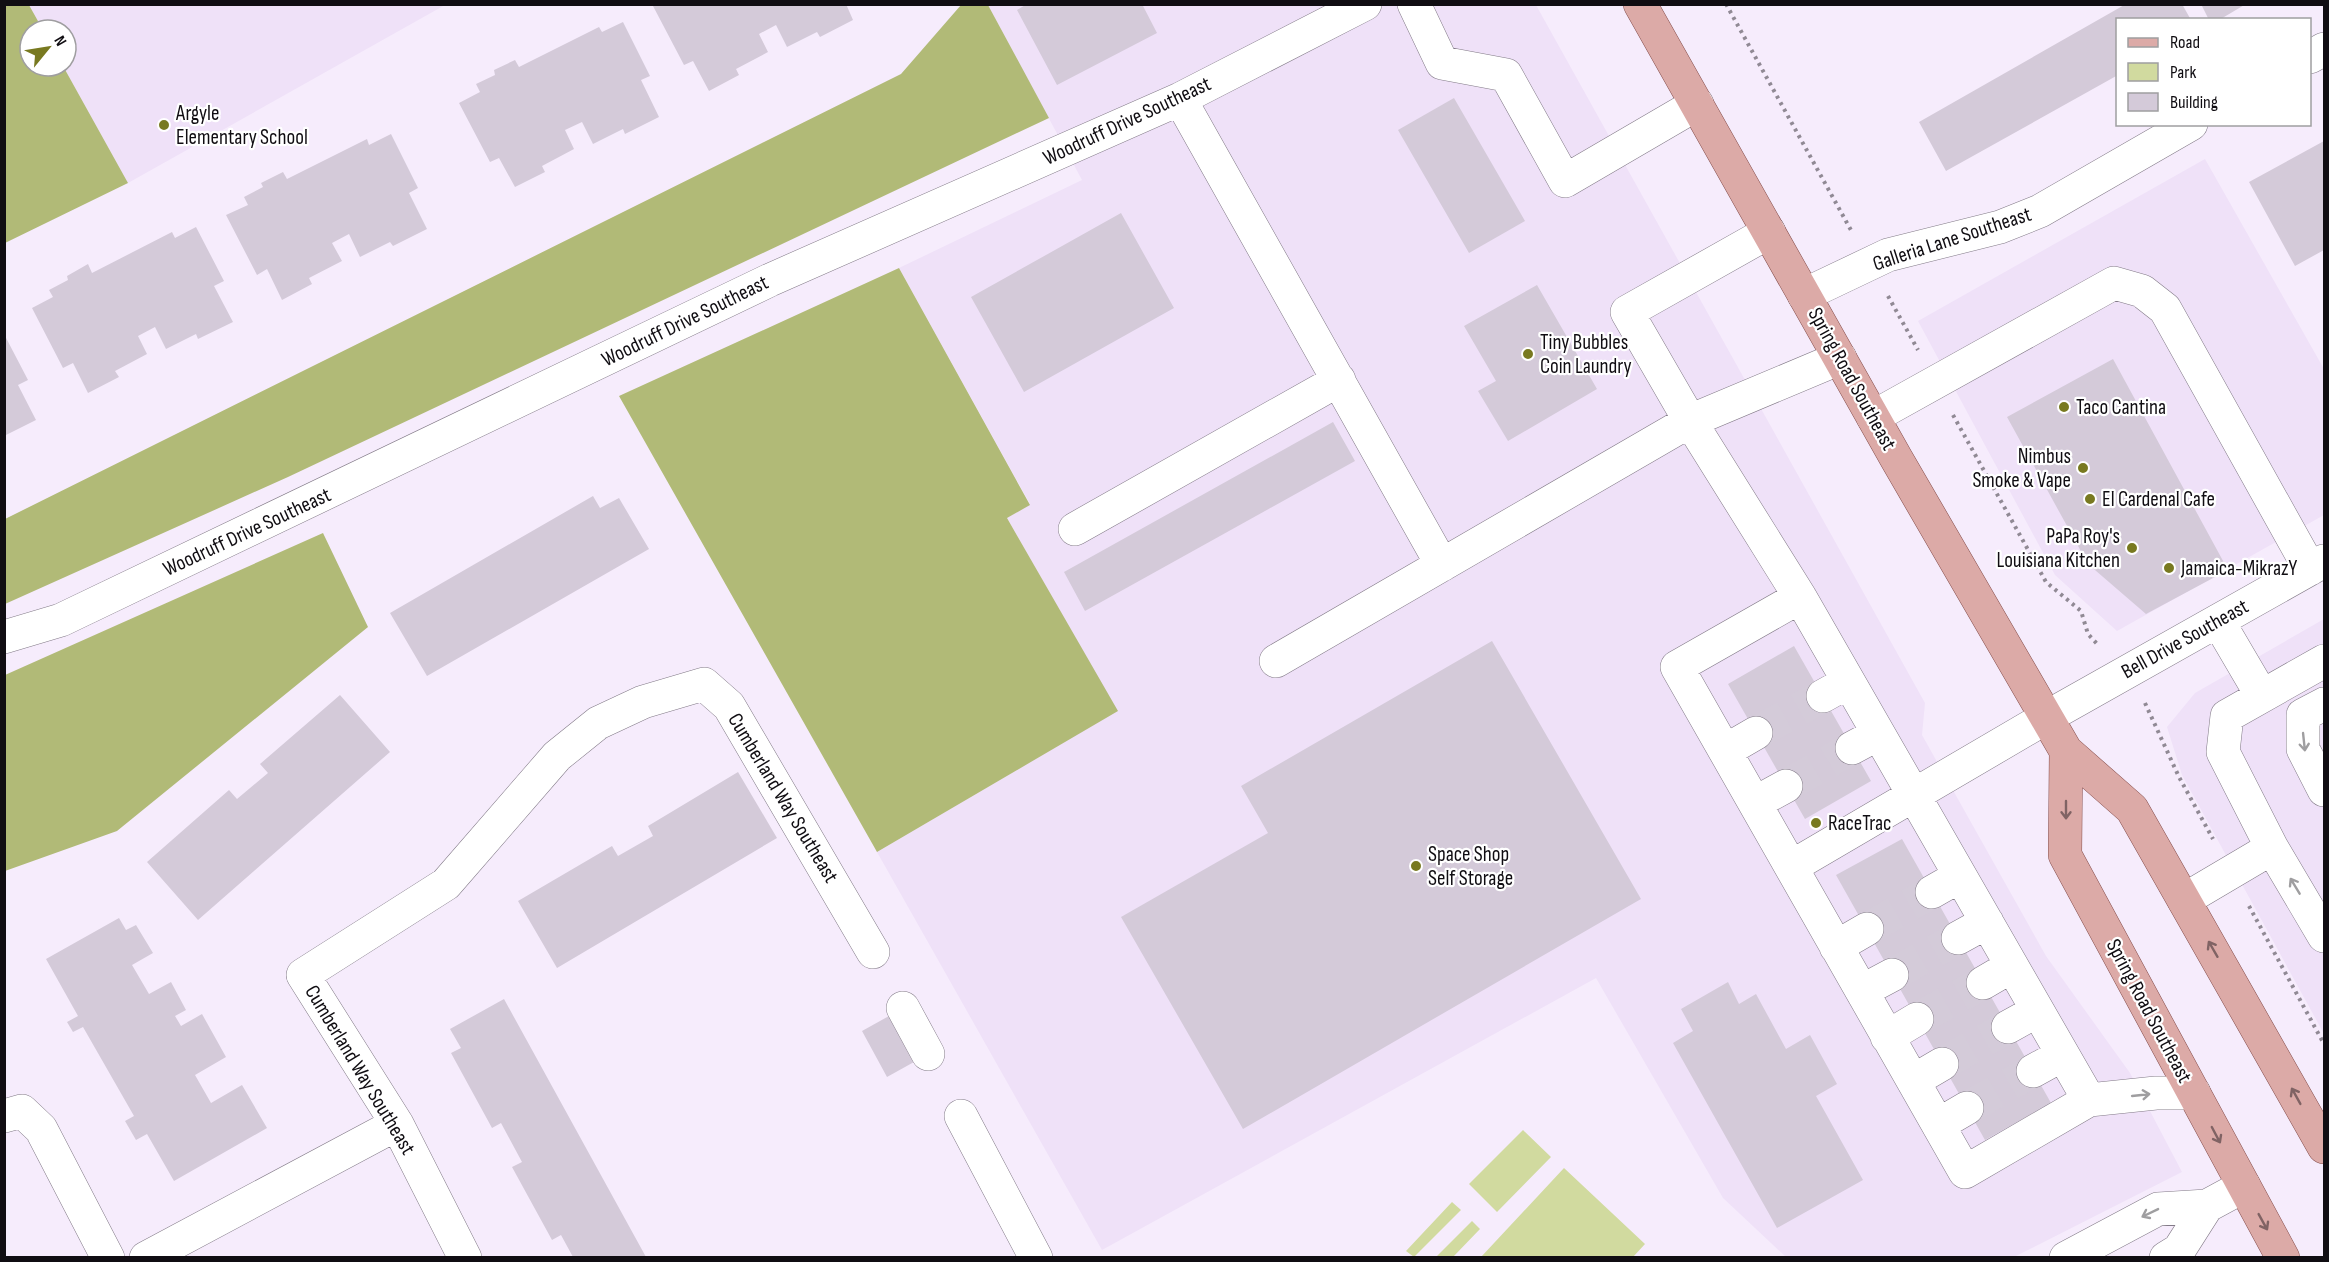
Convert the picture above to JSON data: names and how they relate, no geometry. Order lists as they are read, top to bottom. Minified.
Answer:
{"streets":{"main road":["Spring Road Southeast"],"street":["Woodruff Drive Southeast","Galleria Lane Southeast","Bell Drive Southeast","Cumberland Way Southeast"]},"crossings":[["Galleria Lane Southeast","Spring Road Southeast"],["Spring Road Southeast","Bell Drive Southeast"]],"places":["Argyle Elementary School","Tiny Bubbles Coin Laundry","Taco Cantina","Nimbus Smoke & Vape","El Cardenal Cafe","PaPa Roy's Louisiana Kitchen","Jamaica-MikrazY","RaceTrac","Space Shop Self Storage"],"legend":["Road","Park","Building"],"north":"top right"}
